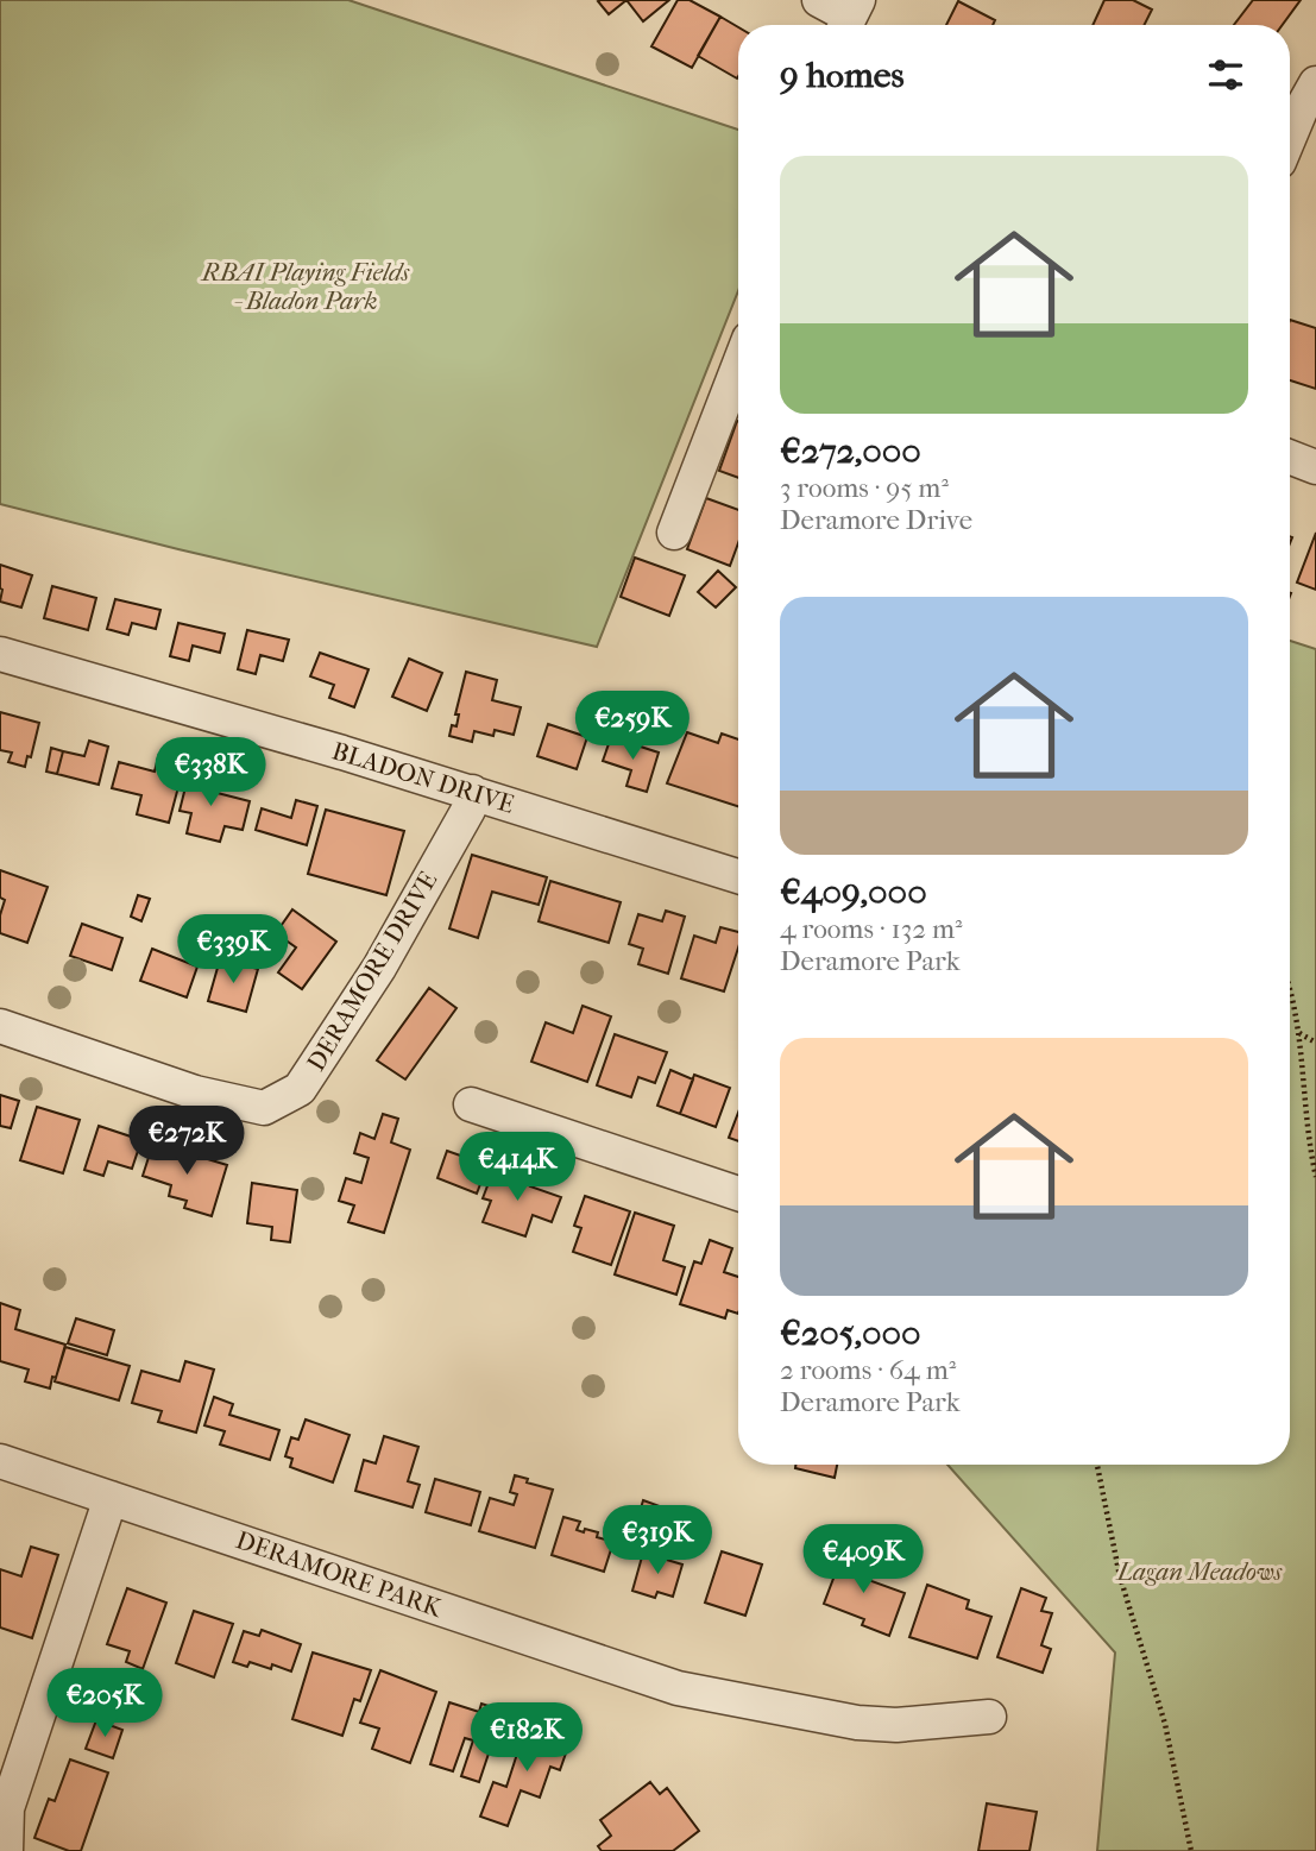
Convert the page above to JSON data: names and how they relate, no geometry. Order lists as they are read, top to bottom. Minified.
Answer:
{"streets":{"street":["BLADON DRIVE","DERAMORE DRIVE","DERAMORE PARK"]},"crossings":[["BLADON DRIVE","DERAMORE DRIVE"]],"parks":["RBAI Playing Fields - Bladon Park","Lagan Meadows"],"page":{"heading":"9 homes","list":[{"name":"€272,000","note":"3 rooms · 95 m² · Deramore Drive"},{"name":"€409,000","note":"4 rooms · 132 m² · Deramore Park"},{"name":"€205,000","note":"2 rooms · 64 m² · Deramore Park"}],"price":["€259K","€338K","€339K","€272K","€414K","€319K","€409K","€205K","€182K"]}}
